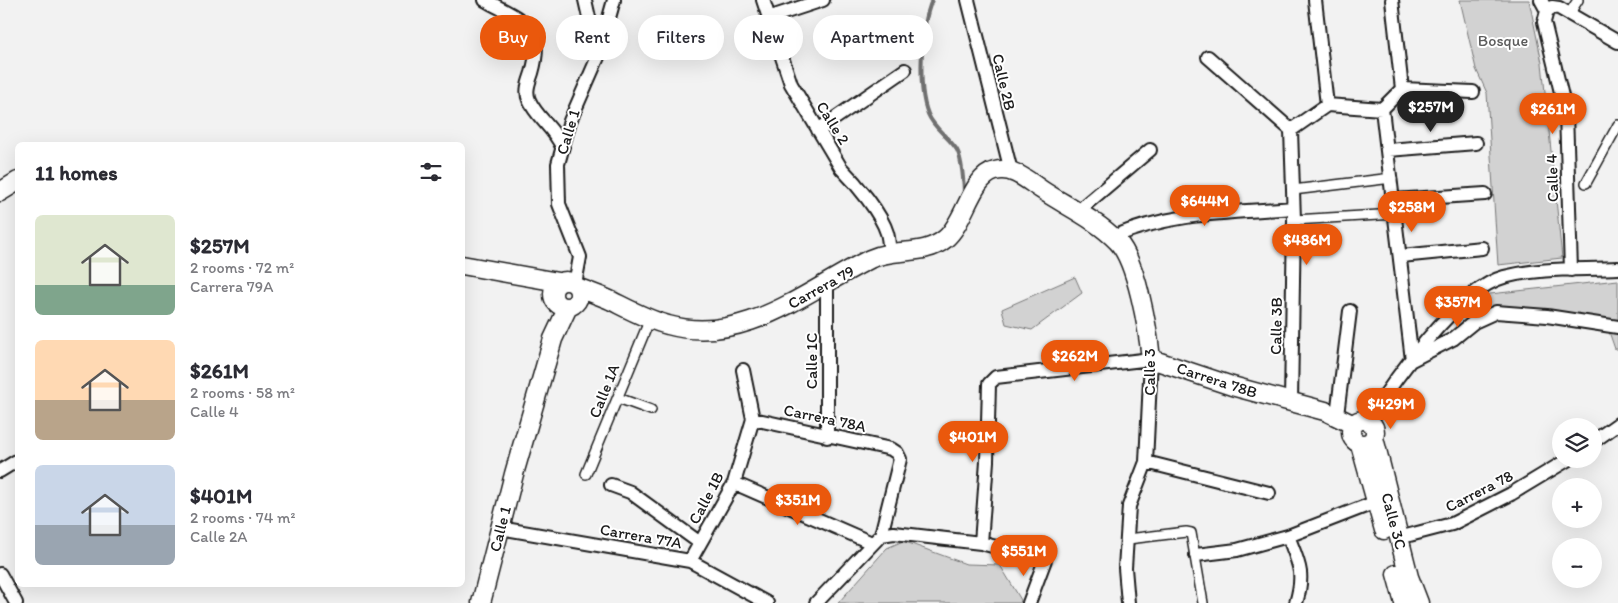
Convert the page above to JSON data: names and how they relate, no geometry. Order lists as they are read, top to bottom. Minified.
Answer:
{"streets":{"main road":["Calle 1","Carrera 79","Calle 3","Carrera 78B","Calle 3C"],"street":["Calle 2B","Calle 2","Calle 4","Calle 3B","Calle 1C","Calle 1A","Carrera 78A","Carrera 78","Calle 1B","Carrera 77A"]},"crossings":[["Calle 2B","Carrera 79"],["Calle 2B","Calle 3"],["Calle 2","Carrera 79"],["Calle 1","Carrera 79"],["Calle 1","Carrera 77A"],["Carrera 79","Calle 1C"],["Carrera 79","Calle 3"],["Carrera 79","Calle 1A"],["Calle 3B","Carrera 78B"],["Calle 1C","Carrera 78A"],["Calle 3","Carrera 78B"],["Carrera 78A","Calle 1B"],["Carrera 78","Calle 3C"],["Calle 1B","Carrera 77A"]],"parks":["Bosque"],"page":{"chip":["Buy","Rent","Filters","New","Apartment"],"price":["$257M","$261M","$644M","$258M","$486M","$357M","$262M","$429M","$401M","$351M","$551M"],"heading":"11 homes","list":[{"name":"$257M","note":"2 rooms · 72 m² · Carrera 79A"},{"name":"$261M","note":"2 rooms · 58 m² · Calle 4"},{"name":"$401M","note":"2 rooms · 74 m² · Calle 2A"}],"map_buttons":["+","−"]}}
